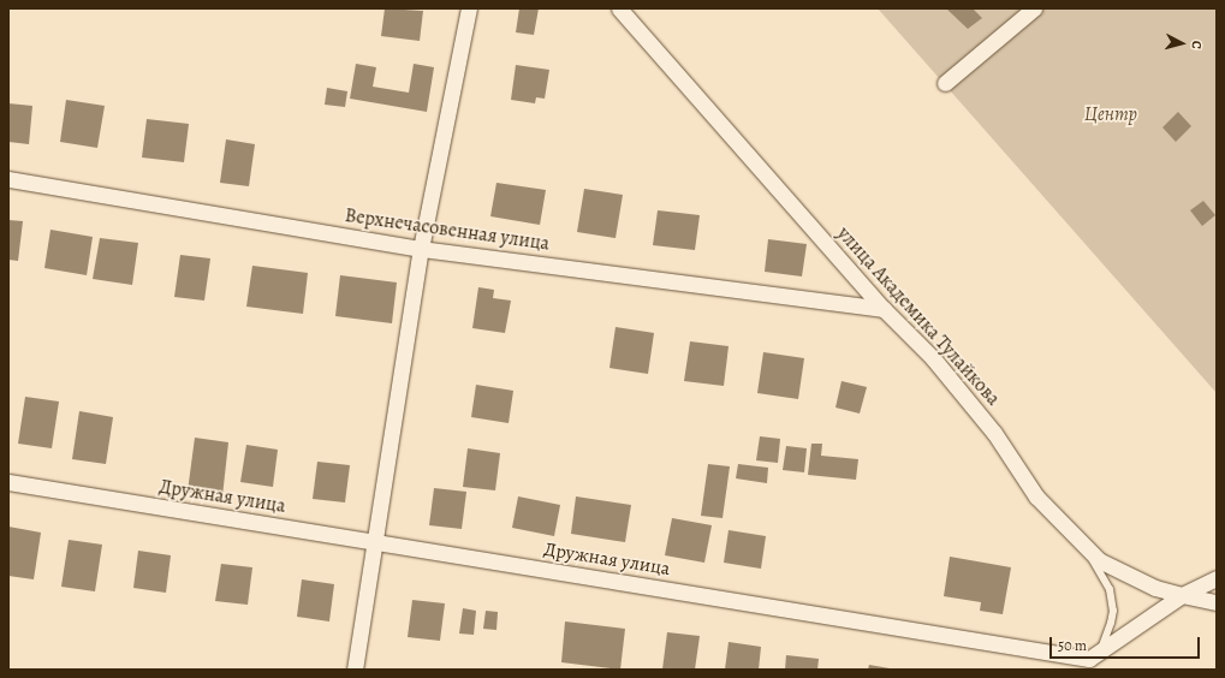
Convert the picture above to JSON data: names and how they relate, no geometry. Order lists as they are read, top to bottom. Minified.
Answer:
{"streets":{"street":["Верхнечасовенная улица","улица Академика Тулайкова","Дружная улица"]},"crossings":[["Верхнечасовенная улица","улица Академика Тулайкова"],["улица Академика Тулайкова","Дружная улица"]],"parks":["Центр"],"scale_bar":"50 m","north":"right"}
